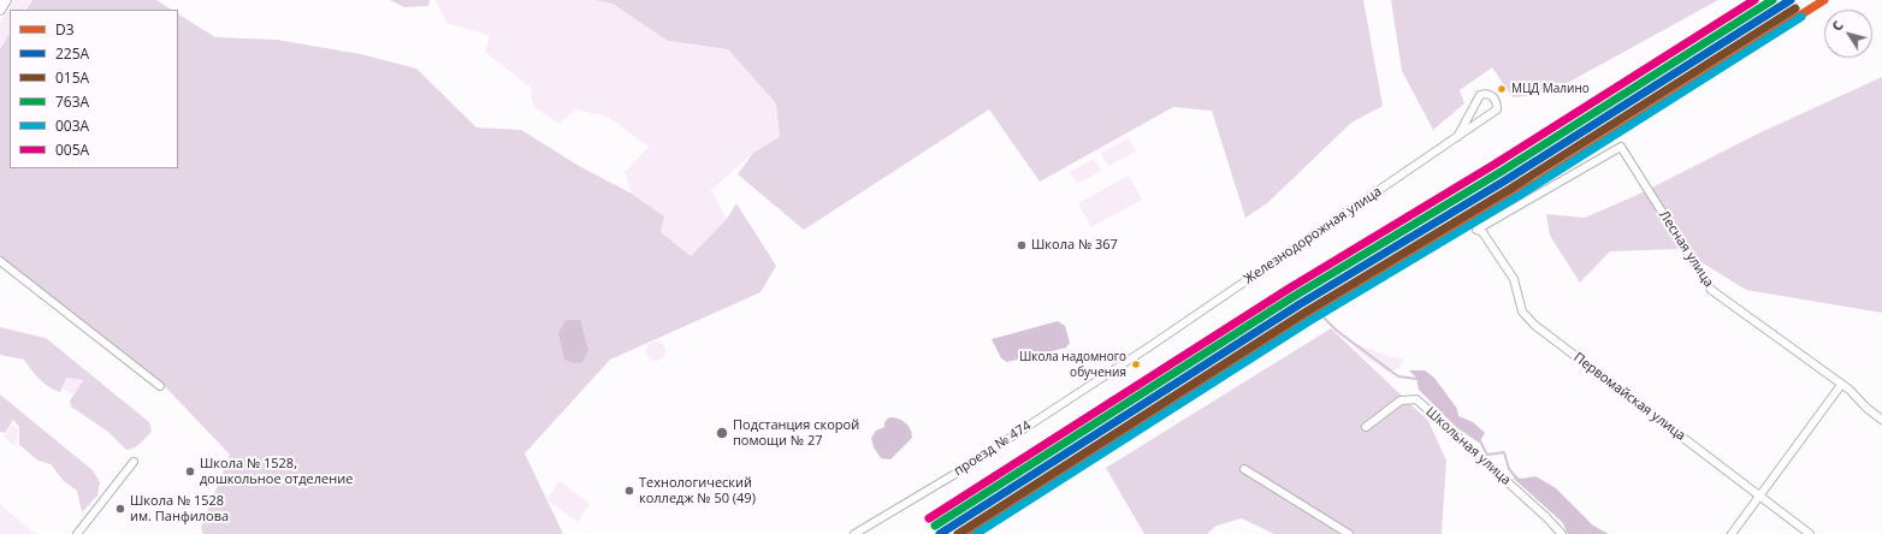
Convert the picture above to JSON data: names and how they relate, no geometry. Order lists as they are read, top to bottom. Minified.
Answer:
{"streets":{"street":["Железнодорожная улица","Лесная улица","Первомайская улица","Школьная улица","проезд № 474"]},"crossings":[["Железнодорожная улица","проезд № 474"],["Лесная улица","Первомайская улица"]],"places":["МЦД Малино","Школа № 367","Школа надомного обучения","Подстанция скорой помощи № 27","Школа № 1528, дошкольное отделение","Технологический колледж № 50 (49)","Школа № 1528 им. Панфилова"],"lines":["transit line D3","transit line 225А","transit line 763А","transit line 005А","transit line 015А","transit line 003А"],"legend":["D3","225А","015А","763А","003А","005А"],"north":"top left"}
